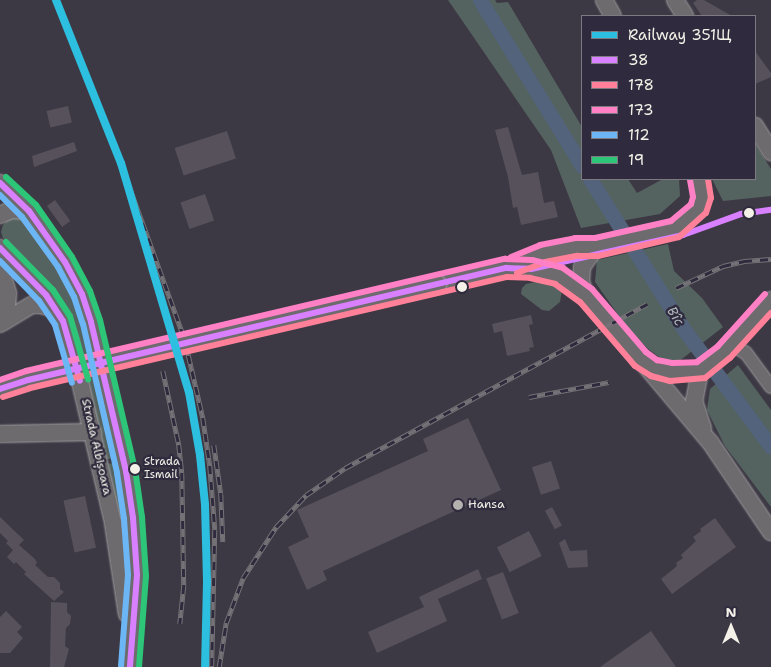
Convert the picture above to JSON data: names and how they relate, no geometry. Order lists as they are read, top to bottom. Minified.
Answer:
{"streets":{"main road":["Strada Albișoara"]},"water":["Bîc"],"places":["Strada Ismail","Hansa"],"lines":["rail line 351Щ","transit line 19","transit line 178","transit line 173","transit line 38","transit line 112"],"legend":["Railway 351Щ","38","178","173","112","19"],"north":"top"}
